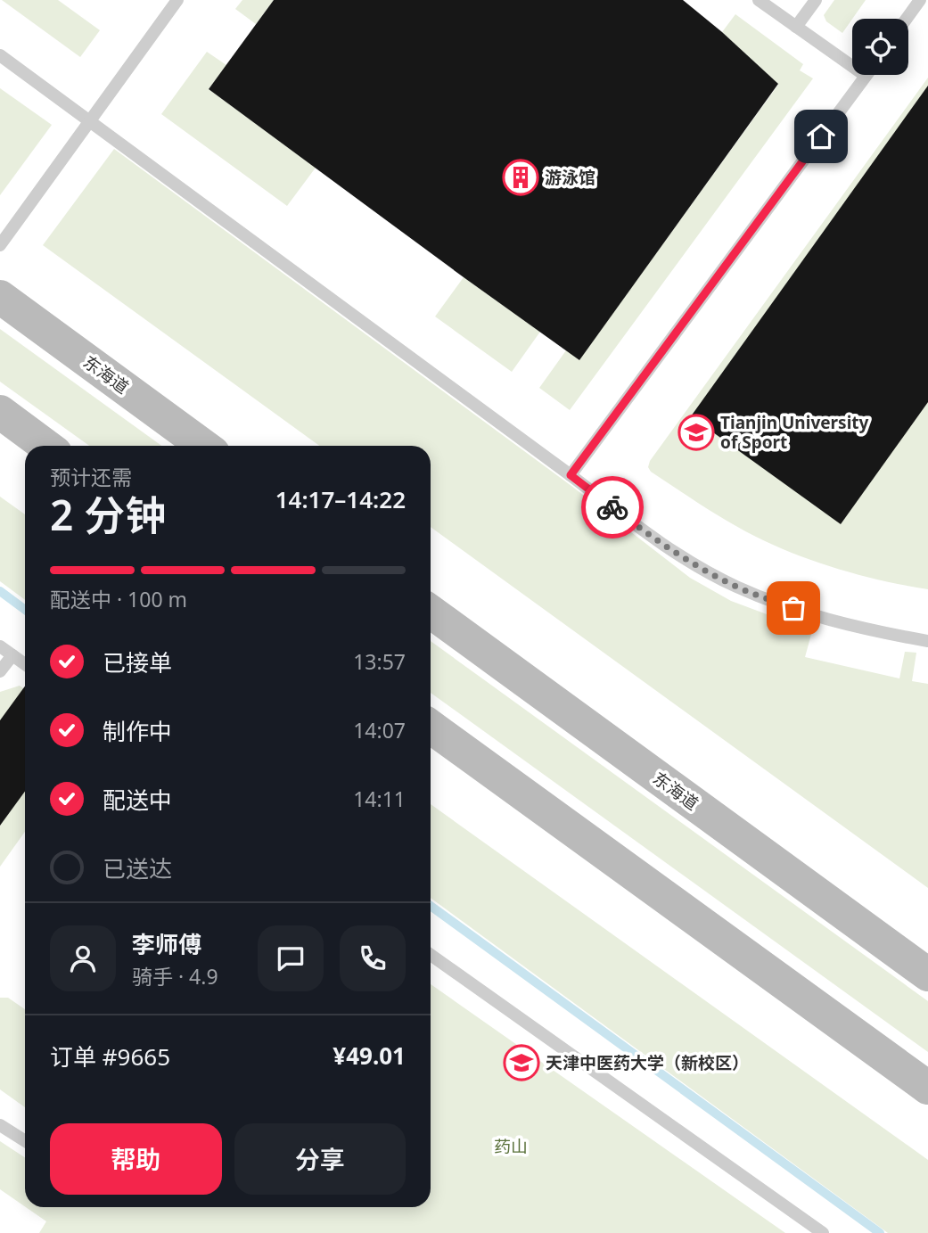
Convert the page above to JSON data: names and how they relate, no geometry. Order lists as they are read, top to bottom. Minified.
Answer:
{"streets":{"main road":["东海道"]},"parks":["药山"],"places":{"building":["游泳馆"],"school or university":["Tianjin University of Sport","天津中医药大学（新校区）"]},"page":{"heading":["2 分钟","预计还需","14:17–14:22"],"panel":["李师傅","骑手 · 4.9","订单 #9665","¥49.01"],"bar":"配送中 · 100 m","list":[["已接单","13:57"],["制作中","14:07"],["配送中","14:11"],"已送达"],"buttons":["帮助","分享"]}}
